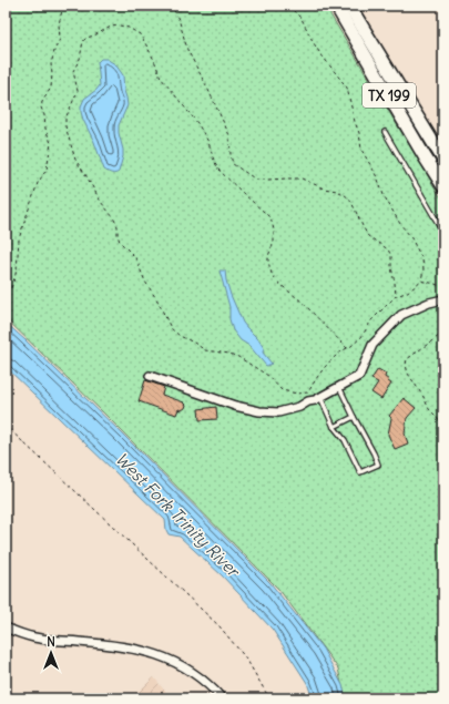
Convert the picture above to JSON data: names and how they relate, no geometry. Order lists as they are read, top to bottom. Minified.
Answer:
{"streets":{"main road":["TX 199"]},"water":["West Fork Trinity River"],"north":"top"}
